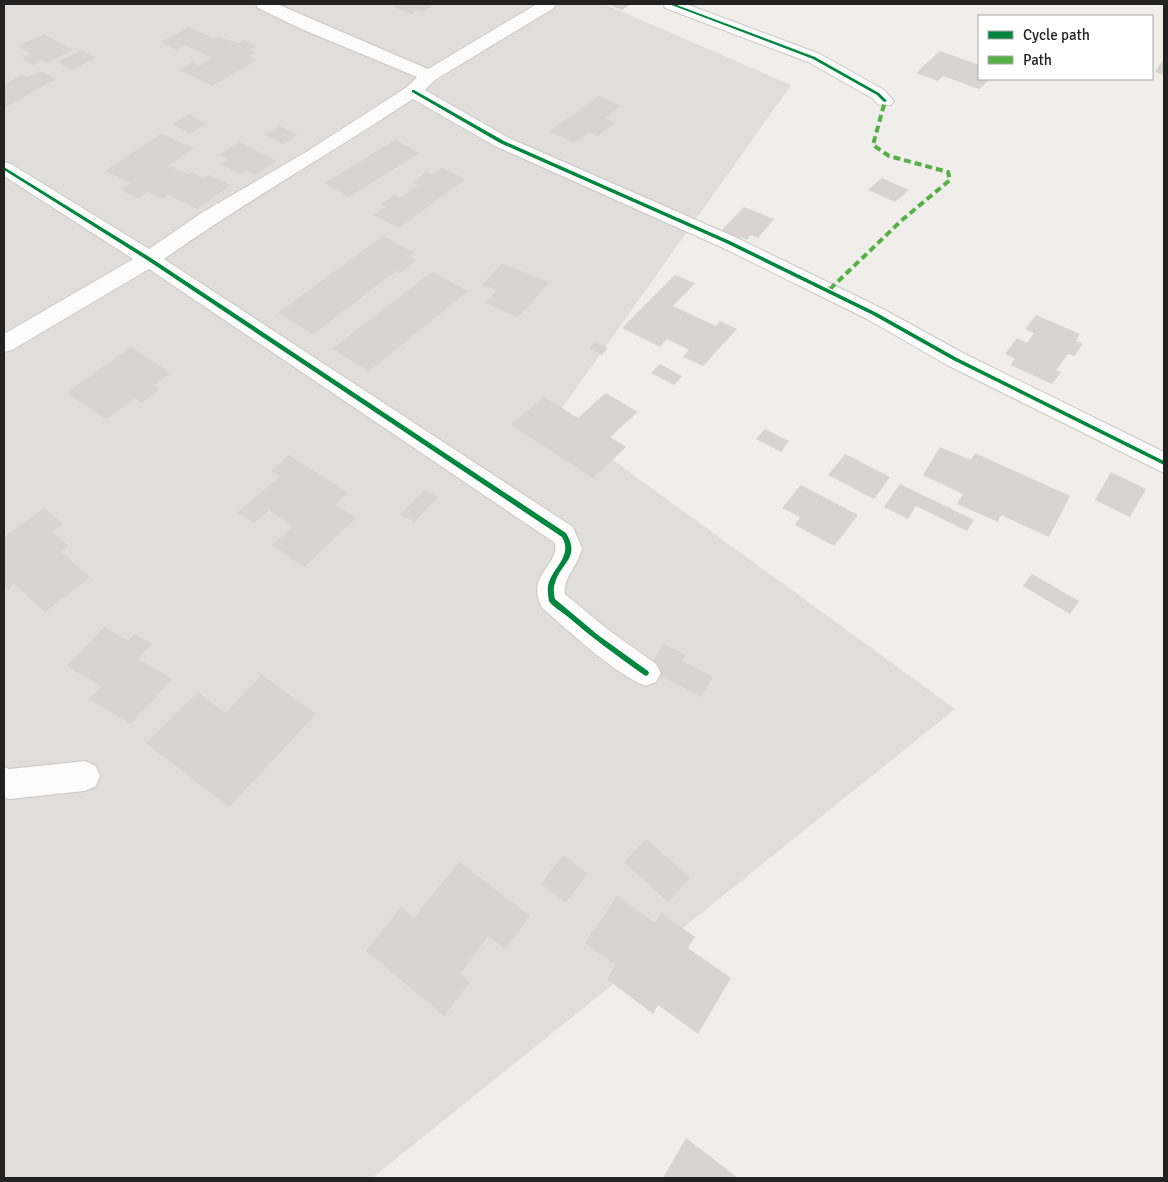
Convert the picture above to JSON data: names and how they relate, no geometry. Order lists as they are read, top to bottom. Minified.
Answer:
{"legend":["Cycle path","Path"]}
